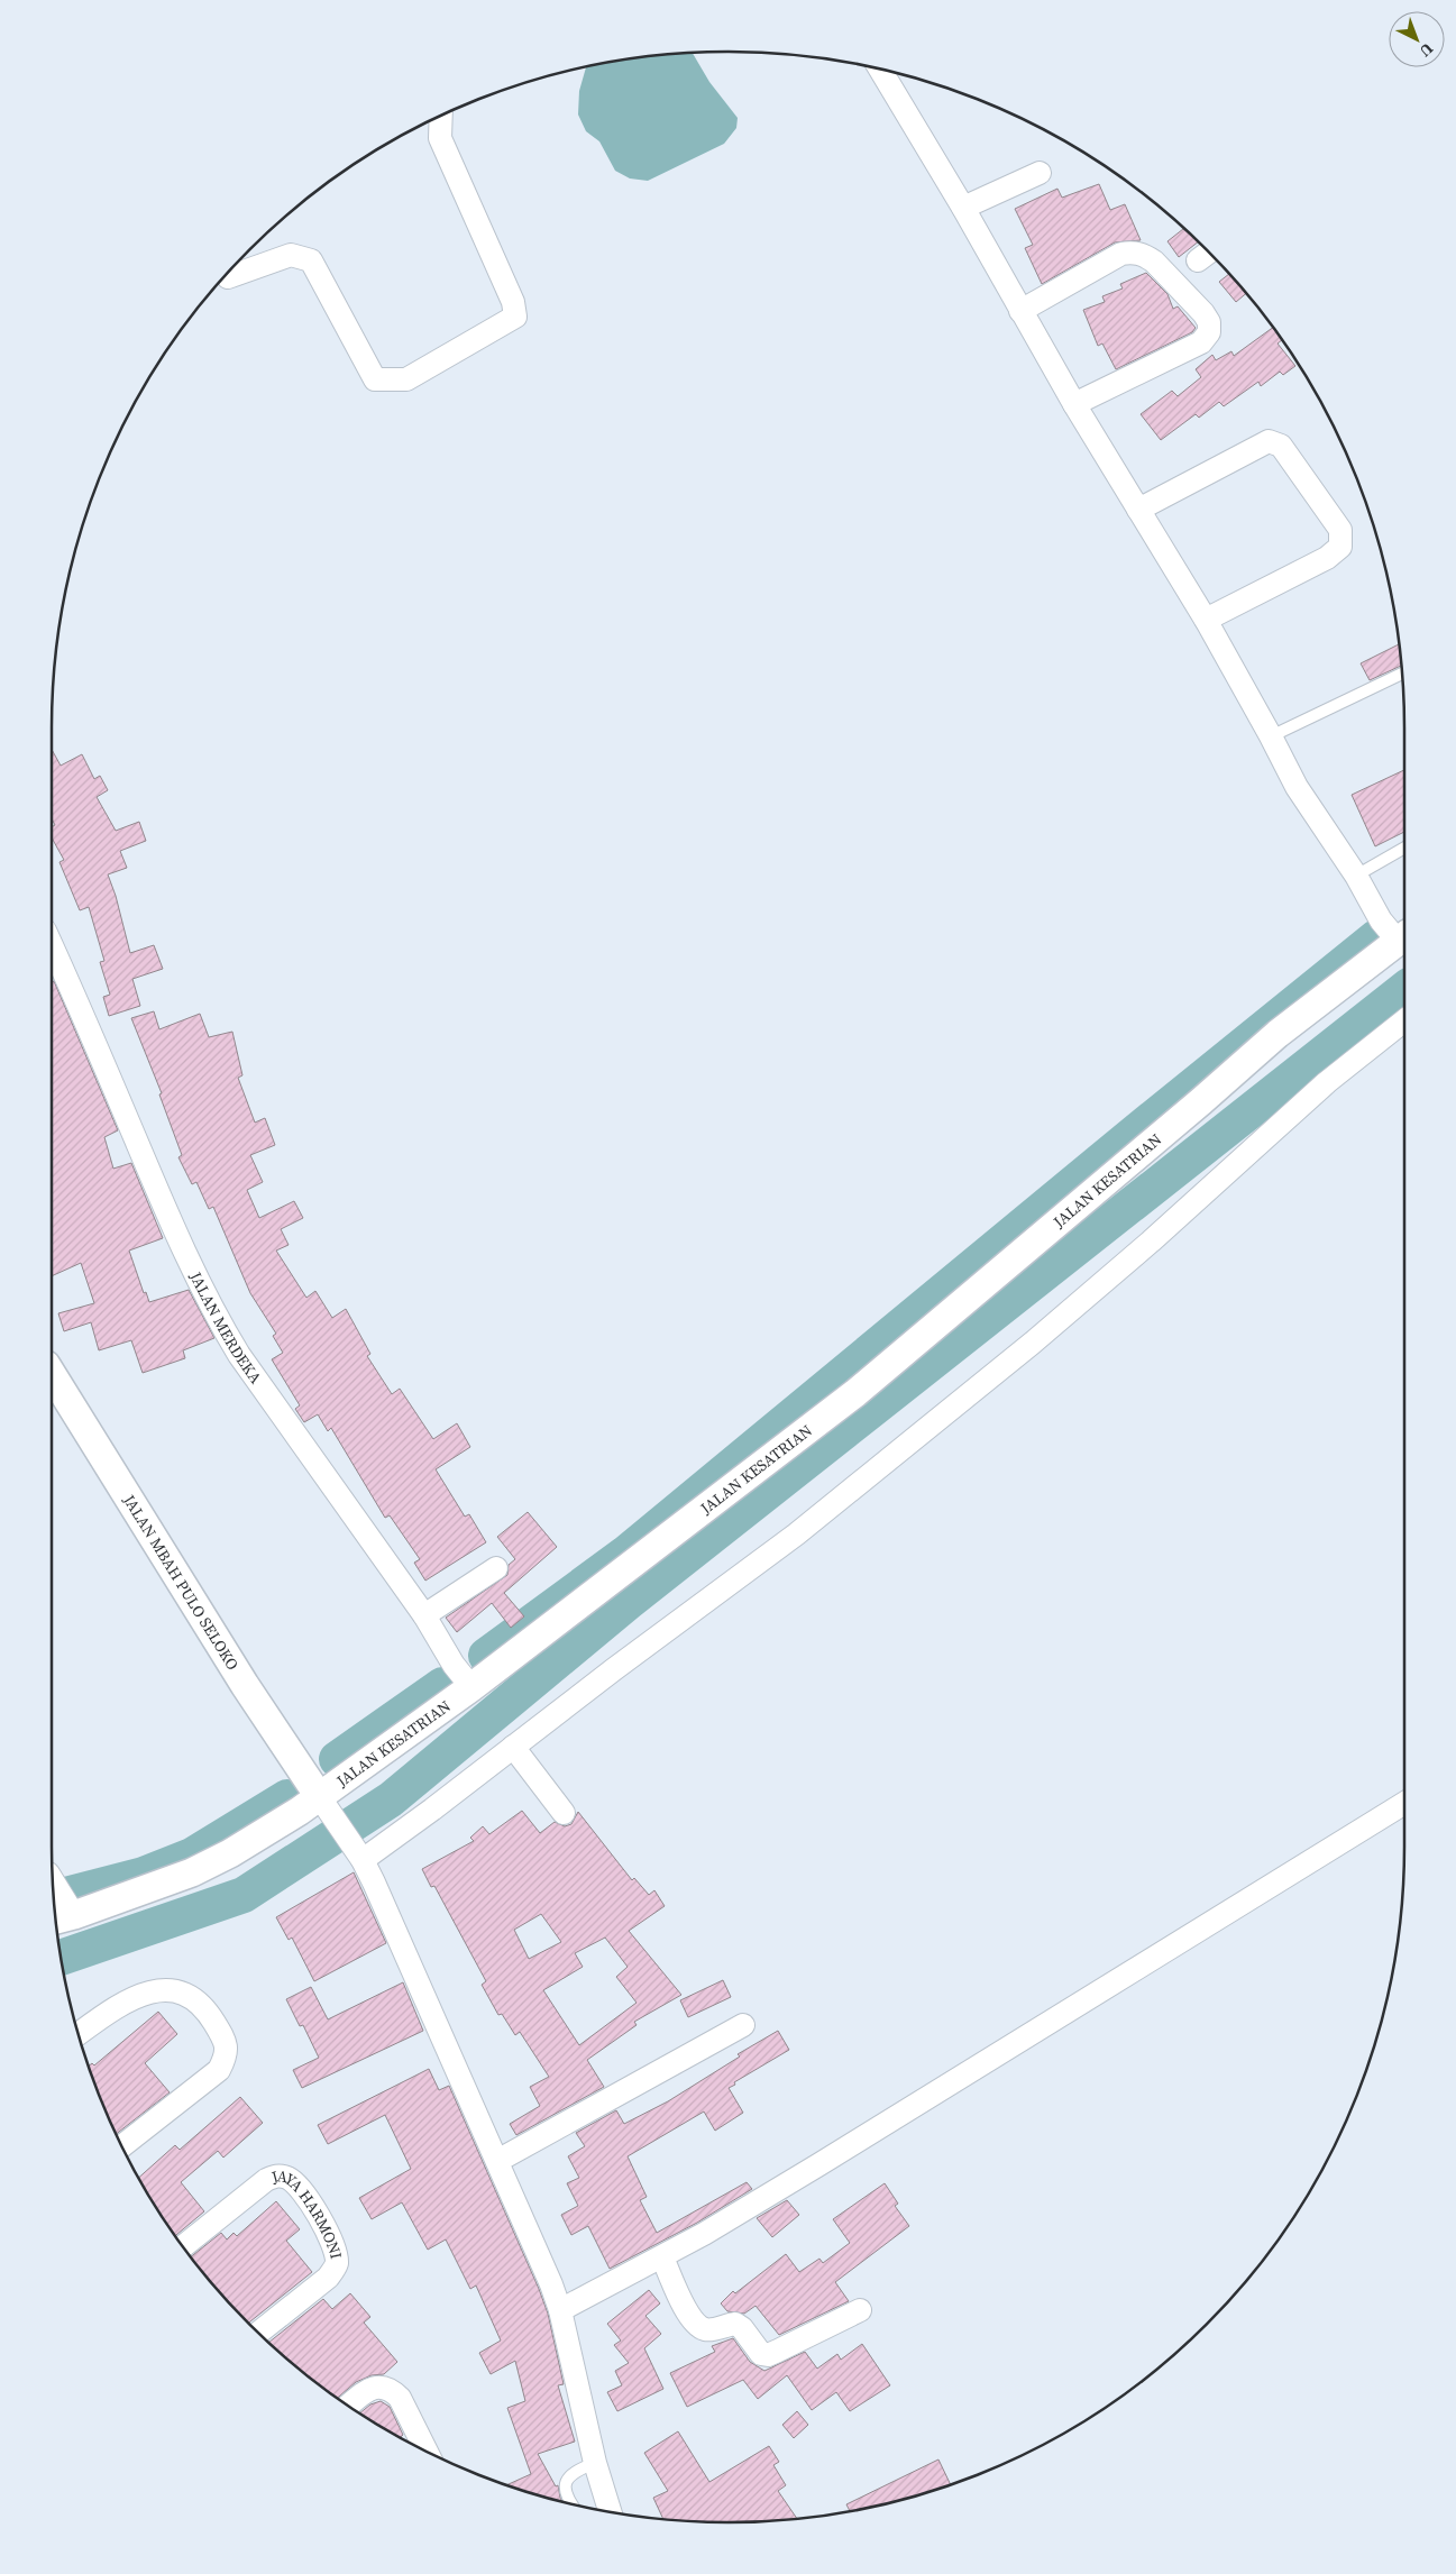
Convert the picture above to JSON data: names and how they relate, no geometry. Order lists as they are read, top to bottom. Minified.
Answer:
{"streets":{"street":["JALAN KESATRIAN","JALAN MERDEKA","JALAN MBAH PULO SELOKO","JAYA HARMONI"]},"crossings":[["JALAN KESATRIAN","JALAN MERDEKA"],["JALAN KESATRIAN","JALAN MBAH PULO SELOKO"]],"north":"bottom right"}
